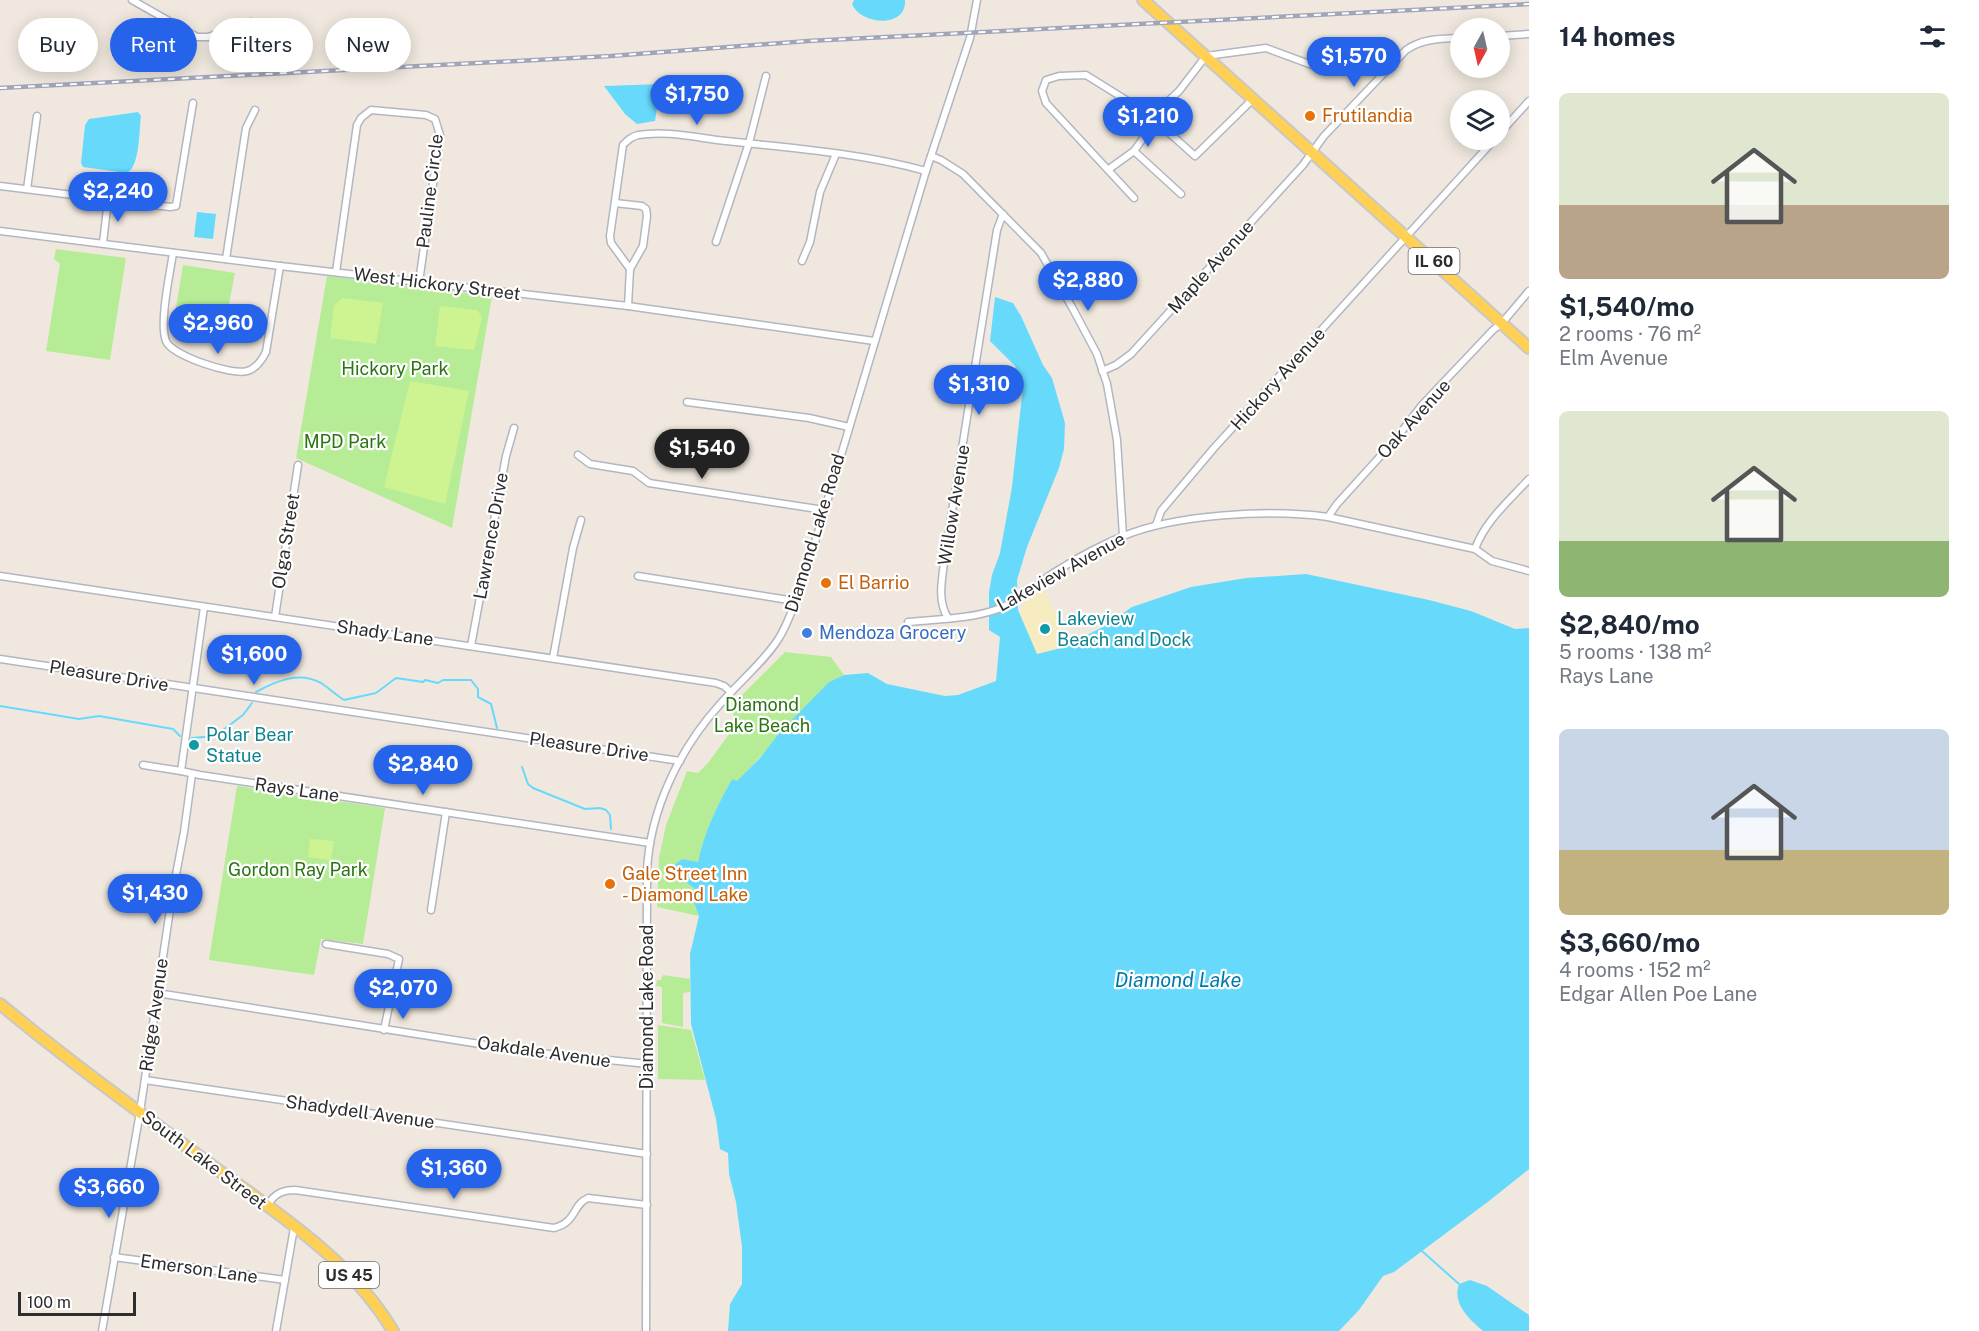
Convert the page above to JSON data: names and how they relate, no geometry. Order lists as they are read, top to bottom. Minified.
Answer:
{"streets":{"main road":["IL 60","South Lake Street","US 45"],"street":["Pauline Circle","Maple Avenue","West Hickory Street","Hickory Avenue","Oak Avenue","Willow Avenue","Diamond Lake Road","Lawrence Drive","Olga Street","Lakeview Avenue","Shady Lane","Pleasure Drive","Rays Lane","Ridge Avenue","Oakdale Avenue","Shadydell Avenue","Emerson Lane"]},"crossings":[["Pauline Circle","West Hickory Street"],["IL 60","Maple Avenue"],["IL 60","Hickory Avenue"],["IL 60","Oak Avenue"],["West Hickory Street","Diamond Lake Road"],["Hickory Avenue","Lakeview Avenue"],["Oak Avenue","Lakeview Avenue"],["Willow Avenue","Lakeview Avenue"],["Diamond Lake Road","Shady Lane"],["Diamond Lake Road","Pleasure Drive"],["Diamond Lake Road","Rays Lane"],["Diamond Lake Road","Oakdale Avenue"],["Diamond Lake Road","Shadydell Avenue"],["Lawrence Drive","Shady Lane"],["Olga Street","Shady Lane"],["Rays Lane","Ridge Avenue"],["Ridge Avenue","Oakdale Avenue"],["Ridge Avenue","Shadydell Avenue"],["Ridge Avenue","South Lake Street"],["Ridge Avenue","Emerson Lane"]],"water":["Diamond Lake"],"parks":["Hickory Park","MPD Park","Diamond Lake Beach","Gordon Ray Park"],"places":["Frutilandia","El Barrio","Lakeview Beach and Dock","Mendoza Grocery","Polar Bear Statue","Gale Street Inn - Diamond Lake"],"scale_bar":"100 m","north":"bottom","page":{"heading":"14 homes","chip":["Buy","Rent","Filters","New"],"price":["$1,570","$1,750","$1,210","$2,240","$2,880","$2,960","$1,310","$1,540","$1,600","$2,840","$1,430","$2,070","$1,360","$3,660"],"list":[{"name":"$1,540/mo","note":"2 rooms · 76 m² · Elm Avenue"},{"name":"$2,840/mo","note":"5 rooms · 138 m² · Rays Lane"},{"name":"$3,660/mo","note":"4 rooms · 152 m² · Edgar Allen Poe Lane"}],"scale":"100 m"}}
